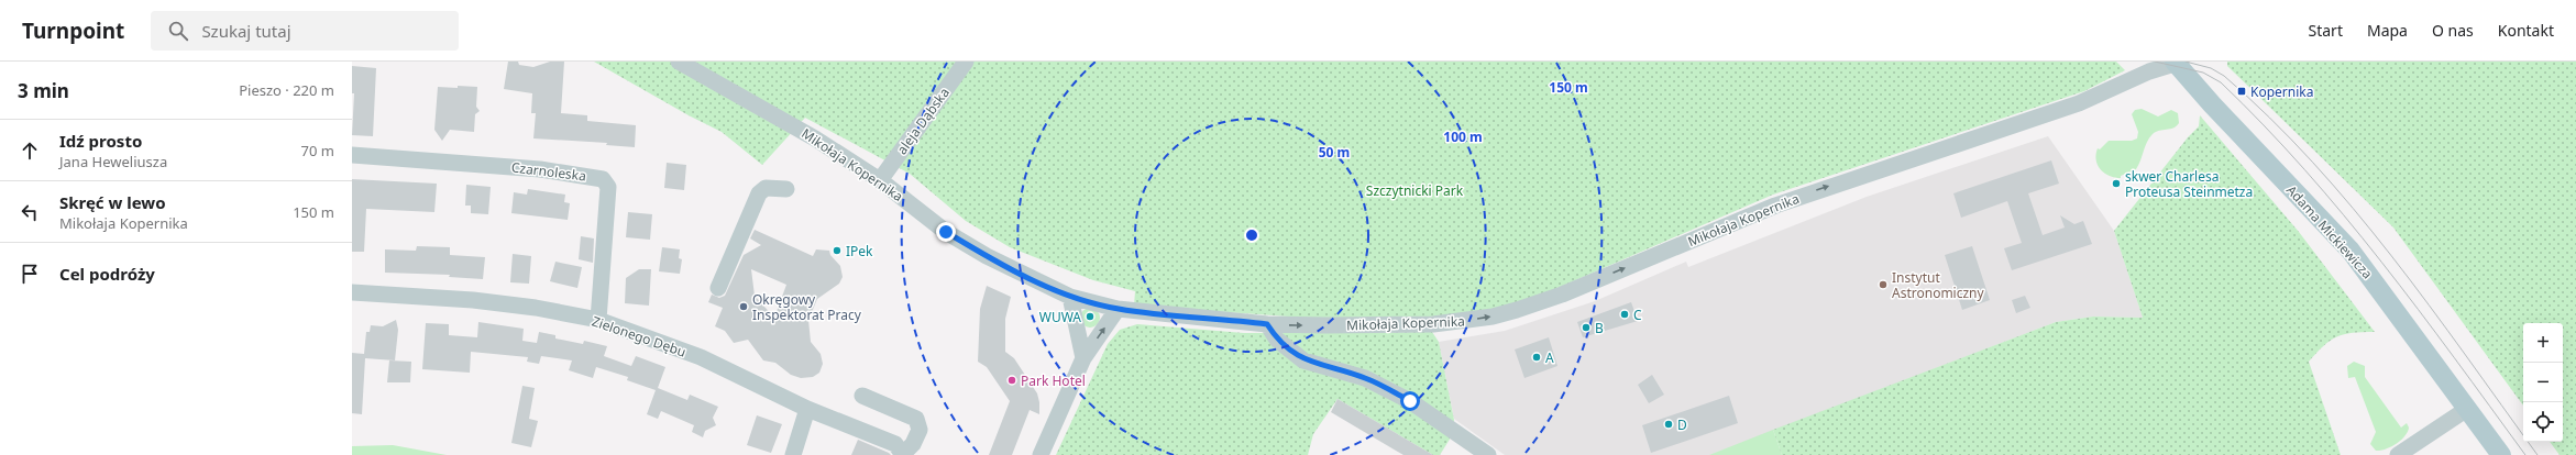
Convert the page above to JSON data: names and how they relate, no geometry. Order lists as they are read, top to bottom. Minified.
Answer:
{"streets":{"main road":["Adama Mickiewicza"],"street":["aleja Dąbska","Mikołaja Kopernika","Czarnoleska","Zielonego Dębu"]},"crossings":[["aleja Dąbska","Mikołaja Kopernika"],["Mikołaja Kopernika","Adama Mickiewicza"],["Czarnoleska","Zielonego Dębu"]],"one_way":["Mikołaja Kopernika"],"parks":["Szczytnicki Park"],"places":{"transit":["Kopernika"],"other":["skwer Charlesa Proteusa Steinmetza","IPek","Instytut Astronomiczny","Okręgowy Inspektorat Pracy","C","WUWA","B","A","Park Hotel","D"]},"page":{"header":"Turnpoint","search":"Szukaj tutaj","nav":["Start","Mapa","O nas","Kontakt"],"heading":["3 min","Pieszo · 220 m"],"list":[["Idź prosto","Jana Heweliusza","70 m"],["Skręć w lewo","Mikołaja Kopernika","150 m"],"Cel podróży"],"map_buttons":["+","−"]},"rings":["150 m","100 m","50 m"]}
